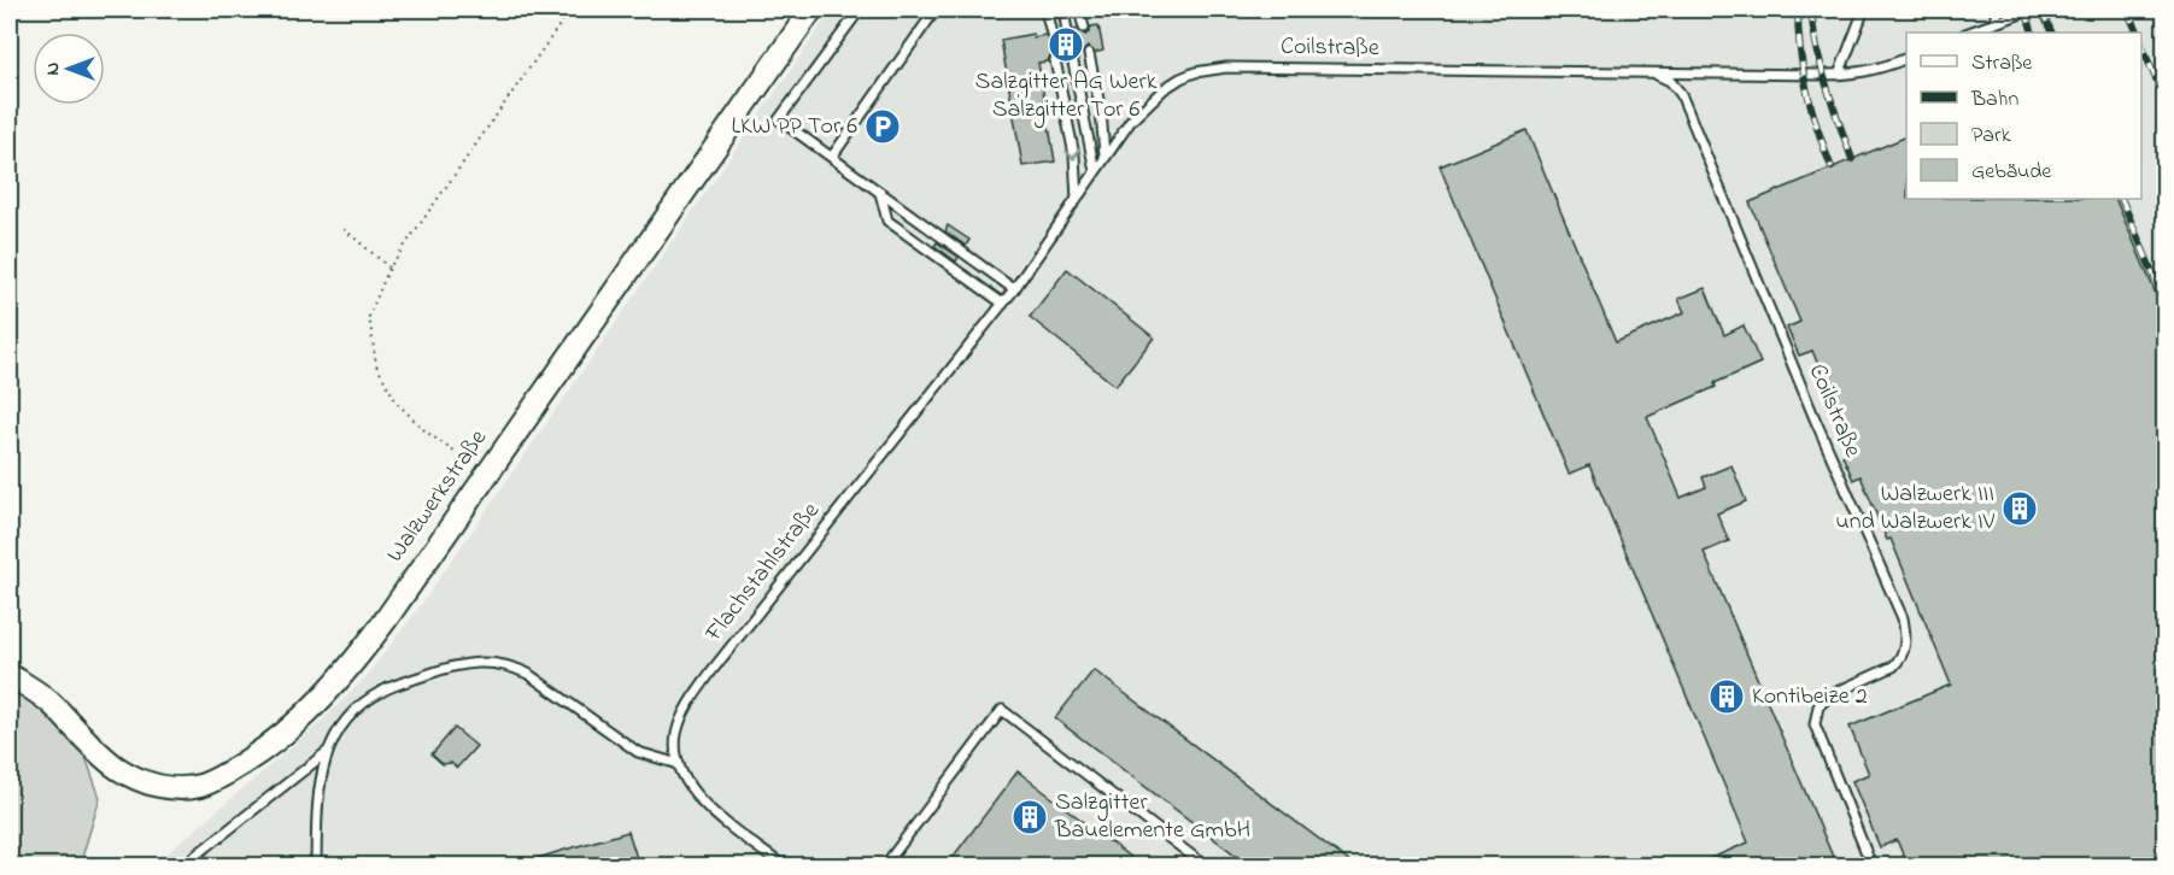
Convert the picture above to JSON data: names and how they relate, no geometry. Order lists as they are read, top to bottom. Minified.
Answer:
{"streets":{"street":["Walzwerkstraße"],"lane":["Coilstraße","Flachstahlstraße"]},"crossings":[["Coilstraße","Flachstahlstraße"]],"places":{"building":["Salzgitter AG Werk Salzgitter Tor 6","Walzwerk III und Walzwerk IV","Kontibeize 2","Salzgitter Bauelemente GmbH"],"parking":["LKW PP Tor 6"]},"legend":["Straße","Bahn","Park","Gebäude"],"north":"left"}
